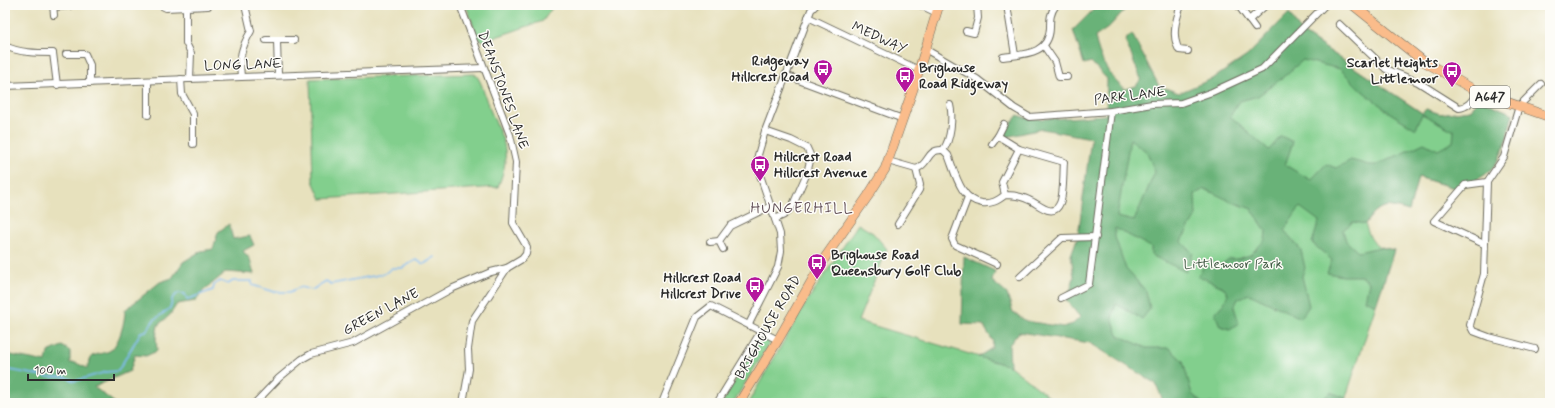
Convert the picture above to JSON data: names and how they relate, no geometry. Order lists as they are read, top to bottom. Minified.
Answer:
{"streets":{"main road":["A647","BRIGHOUSE ROAD"],"street":["MEDWAY","LONG LANE","DEANSTONES LANE","PARK LANE","GREEN LANE"]},"crossings":[["MEDWAY","BRIGHOUSE ROAD"],["LONG LANE","DEANSTONES LANE"],["DEANSTONES LANE","GREEN LANE"],["PARK LANE","BRIGHOUSE ROAD"]],"districts":["HUNGERHILL"],"parks":["Littlemoor Park"],"places":{"bus stop":["Ridgeway Hillcrest Road","Scarlet Heights Littlemoor","Brighouse Road Ridgeway","Hillcrest Road Hillcrest Avenue","Brighouse Road Queensbury Golf Club","Hillcrest Road Hillcrest Drive"]},"scale_bar":"100 m"}
